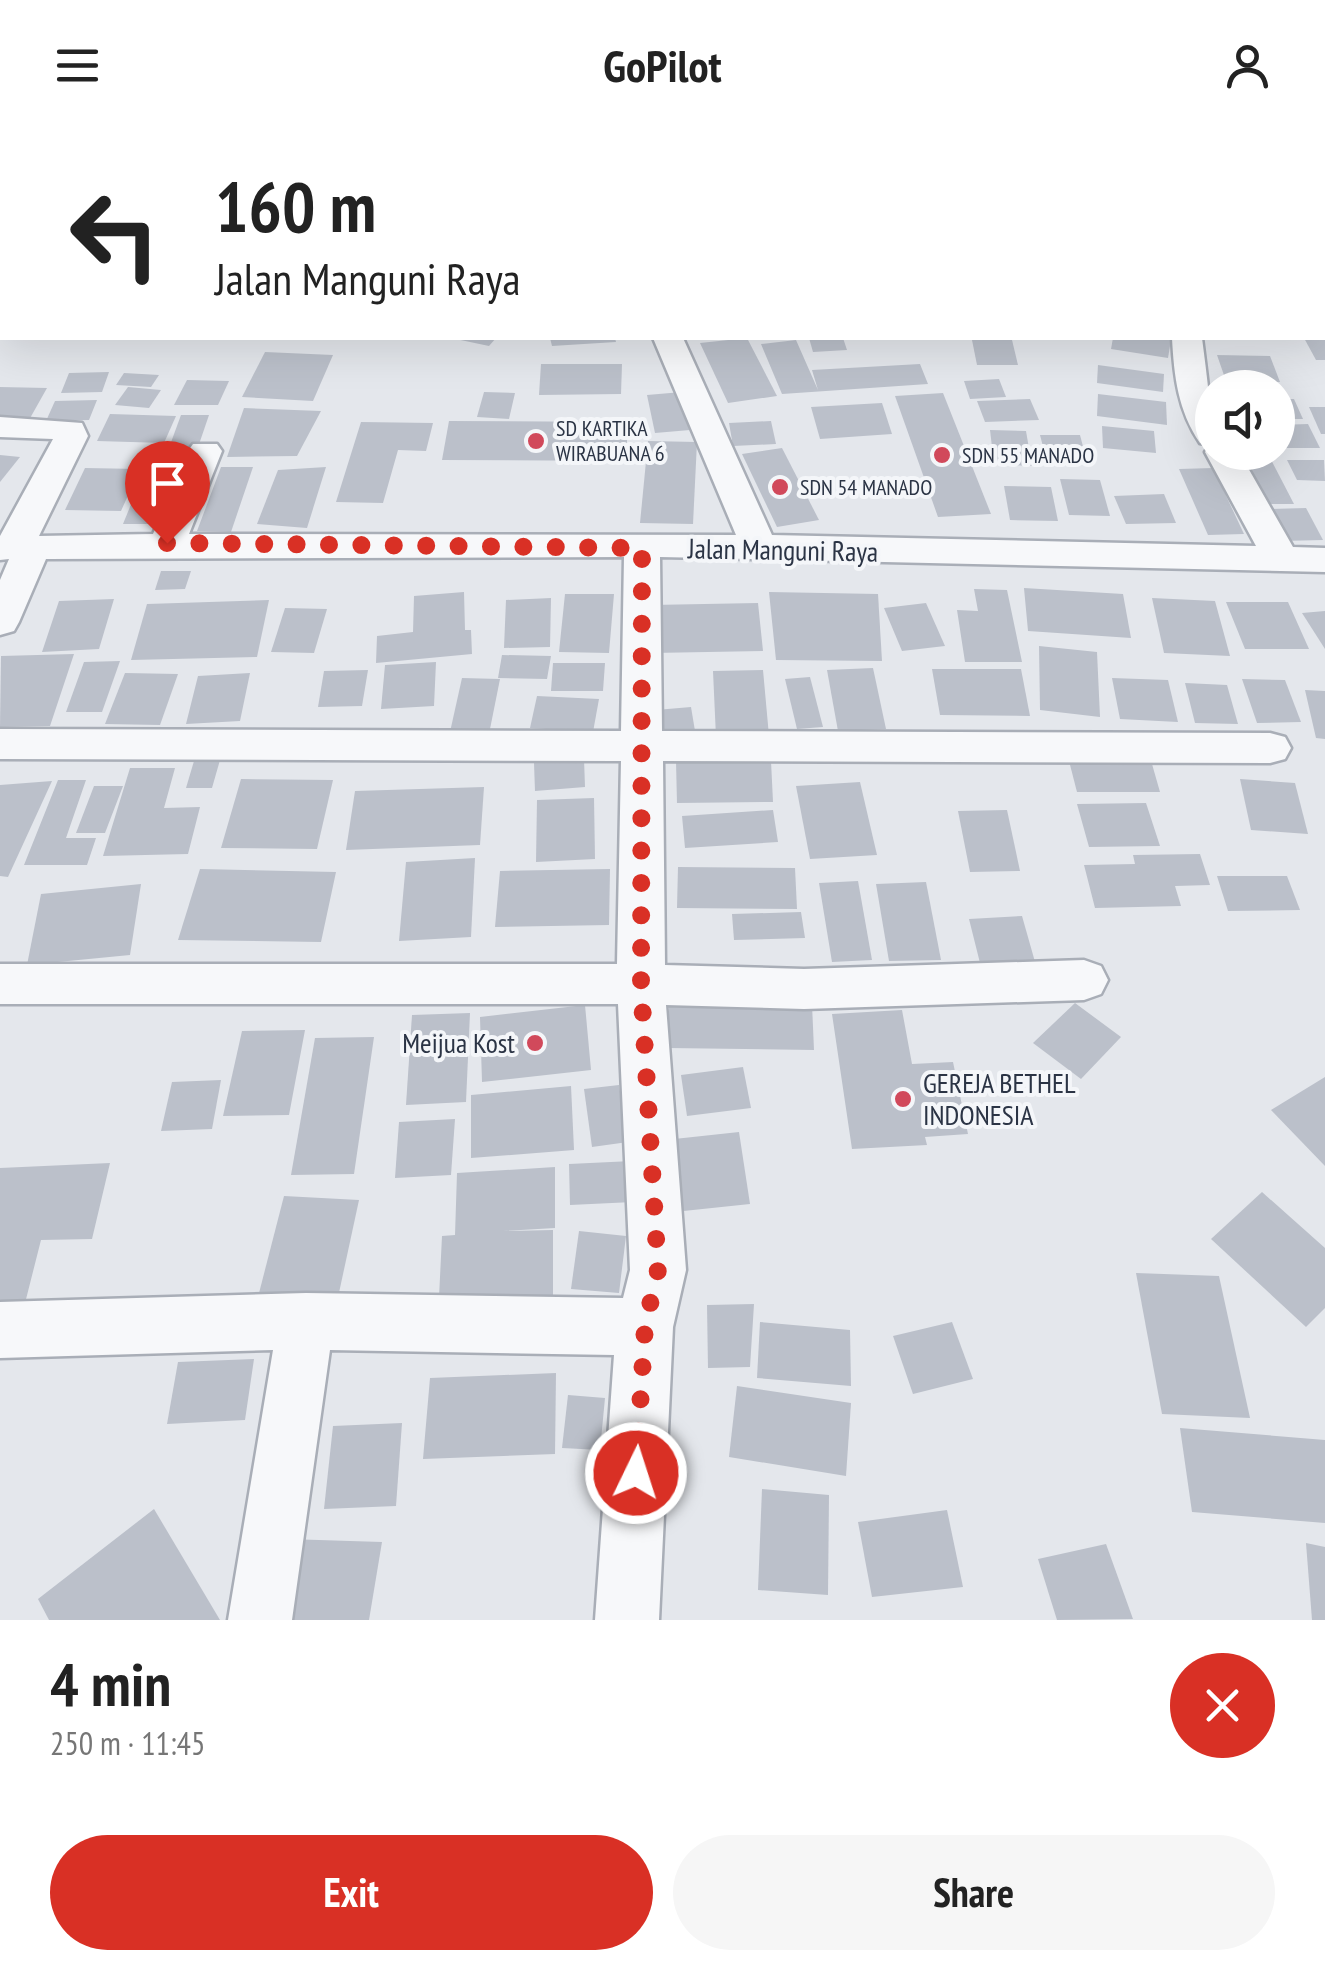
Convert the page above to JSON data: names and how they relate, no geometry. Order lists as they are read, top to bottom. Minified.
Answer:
{"streets":{"street":["Jalan Manguni Raya"]},"places":["SD KARTIKA WIRABUANA 6","SDN 55 MANADO","SDN 54 MANADO","Meijua Kost","GEREJA BETHEL INDONESIA"],"page":{"header":"GoPilot","turn":["160 m","Jalan Manguni Raya"],"heading":["4 min","250 m · 11:45"],"buttons":["Exit","Share"]}}
